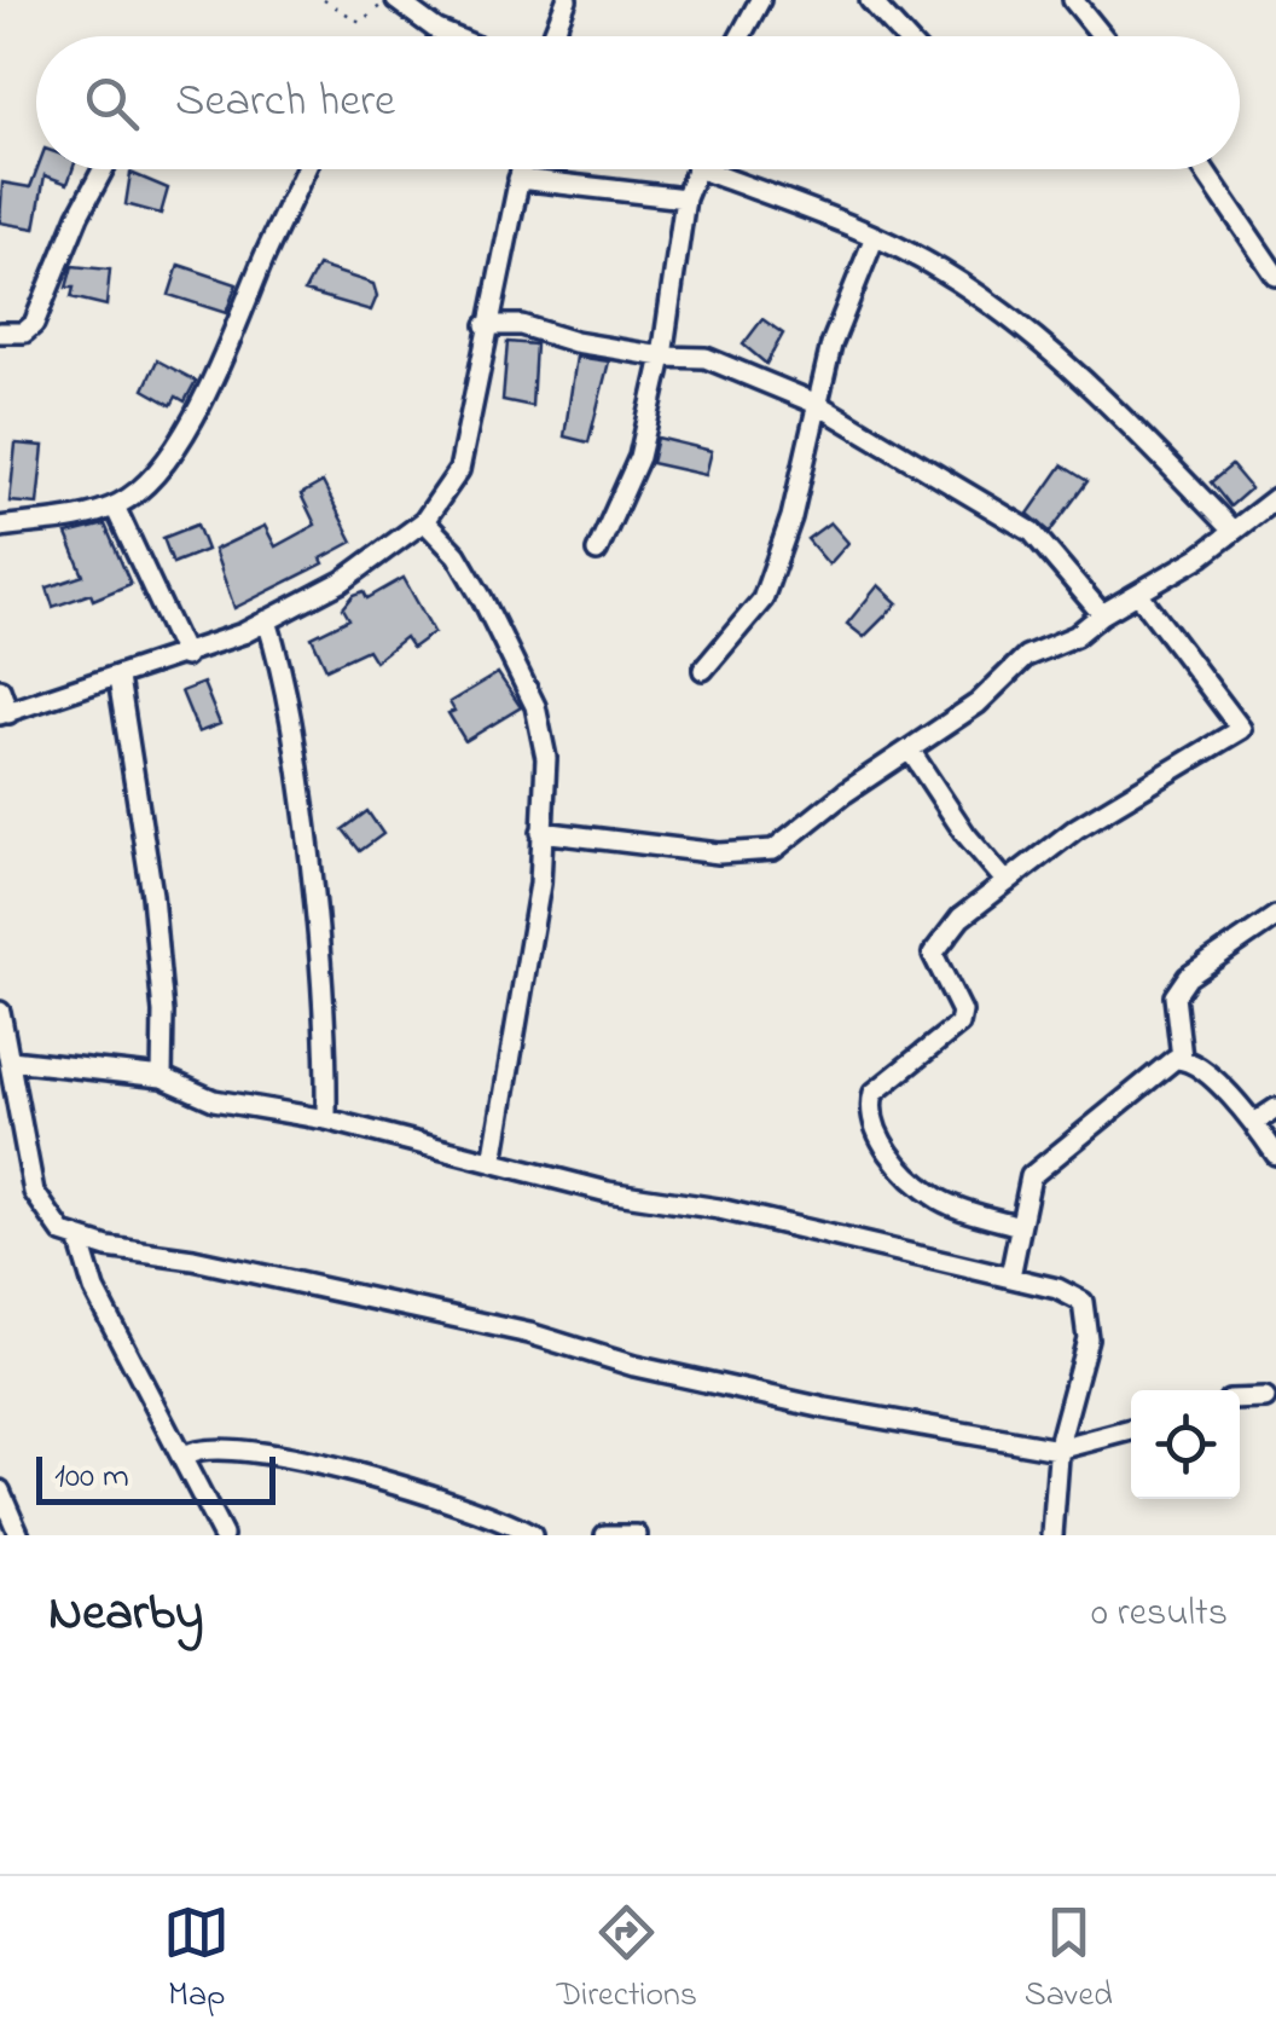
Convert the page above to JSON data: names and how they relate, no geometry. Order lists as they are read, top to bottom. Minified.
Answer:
{"scale_bar":"100 m","page":{"search":"Search here","scale":"100 m","heading":["Nearby","0 results"],"nav":["Map","Directions","Saved"]}}
